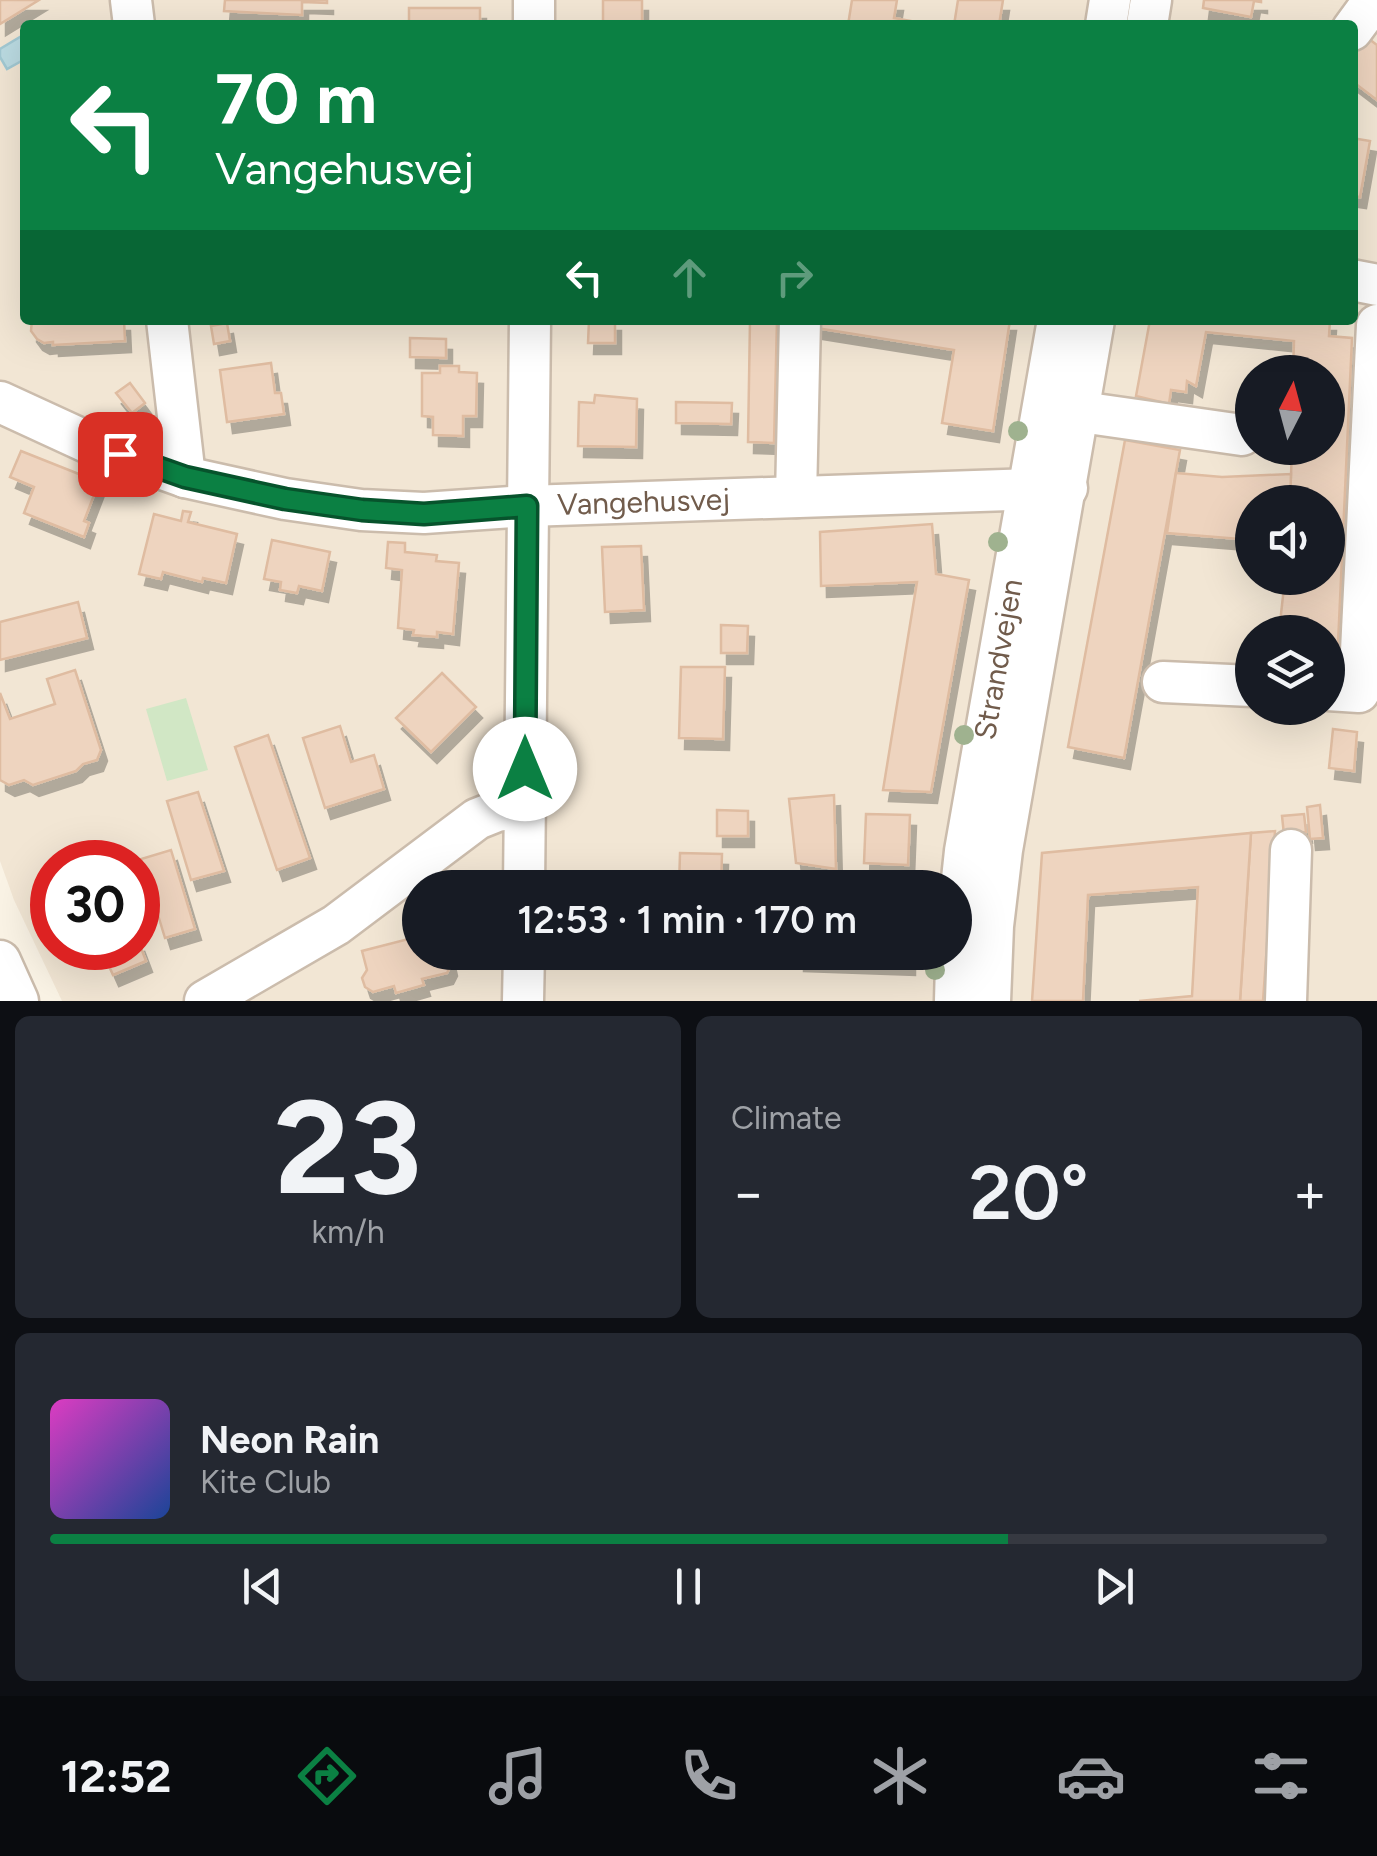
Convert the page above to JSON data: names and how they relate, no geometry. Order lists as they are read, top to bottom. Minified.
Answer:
{"streets":{"street":["Vangehusvej","Strandvejen"]},"crossings":[["Vangehusvej","Strandvejen"]],"north":"top","page":{"turn":["70 m","Vangehusvej"],"limit":"30","trip":"12:53 · 1 min · 170 m","tile":[["23","km/h"],"Climate"],"heat":["−","20°","+"],"song":["Neon Rain","Kite Club"],"tabs":"12:52"}}
